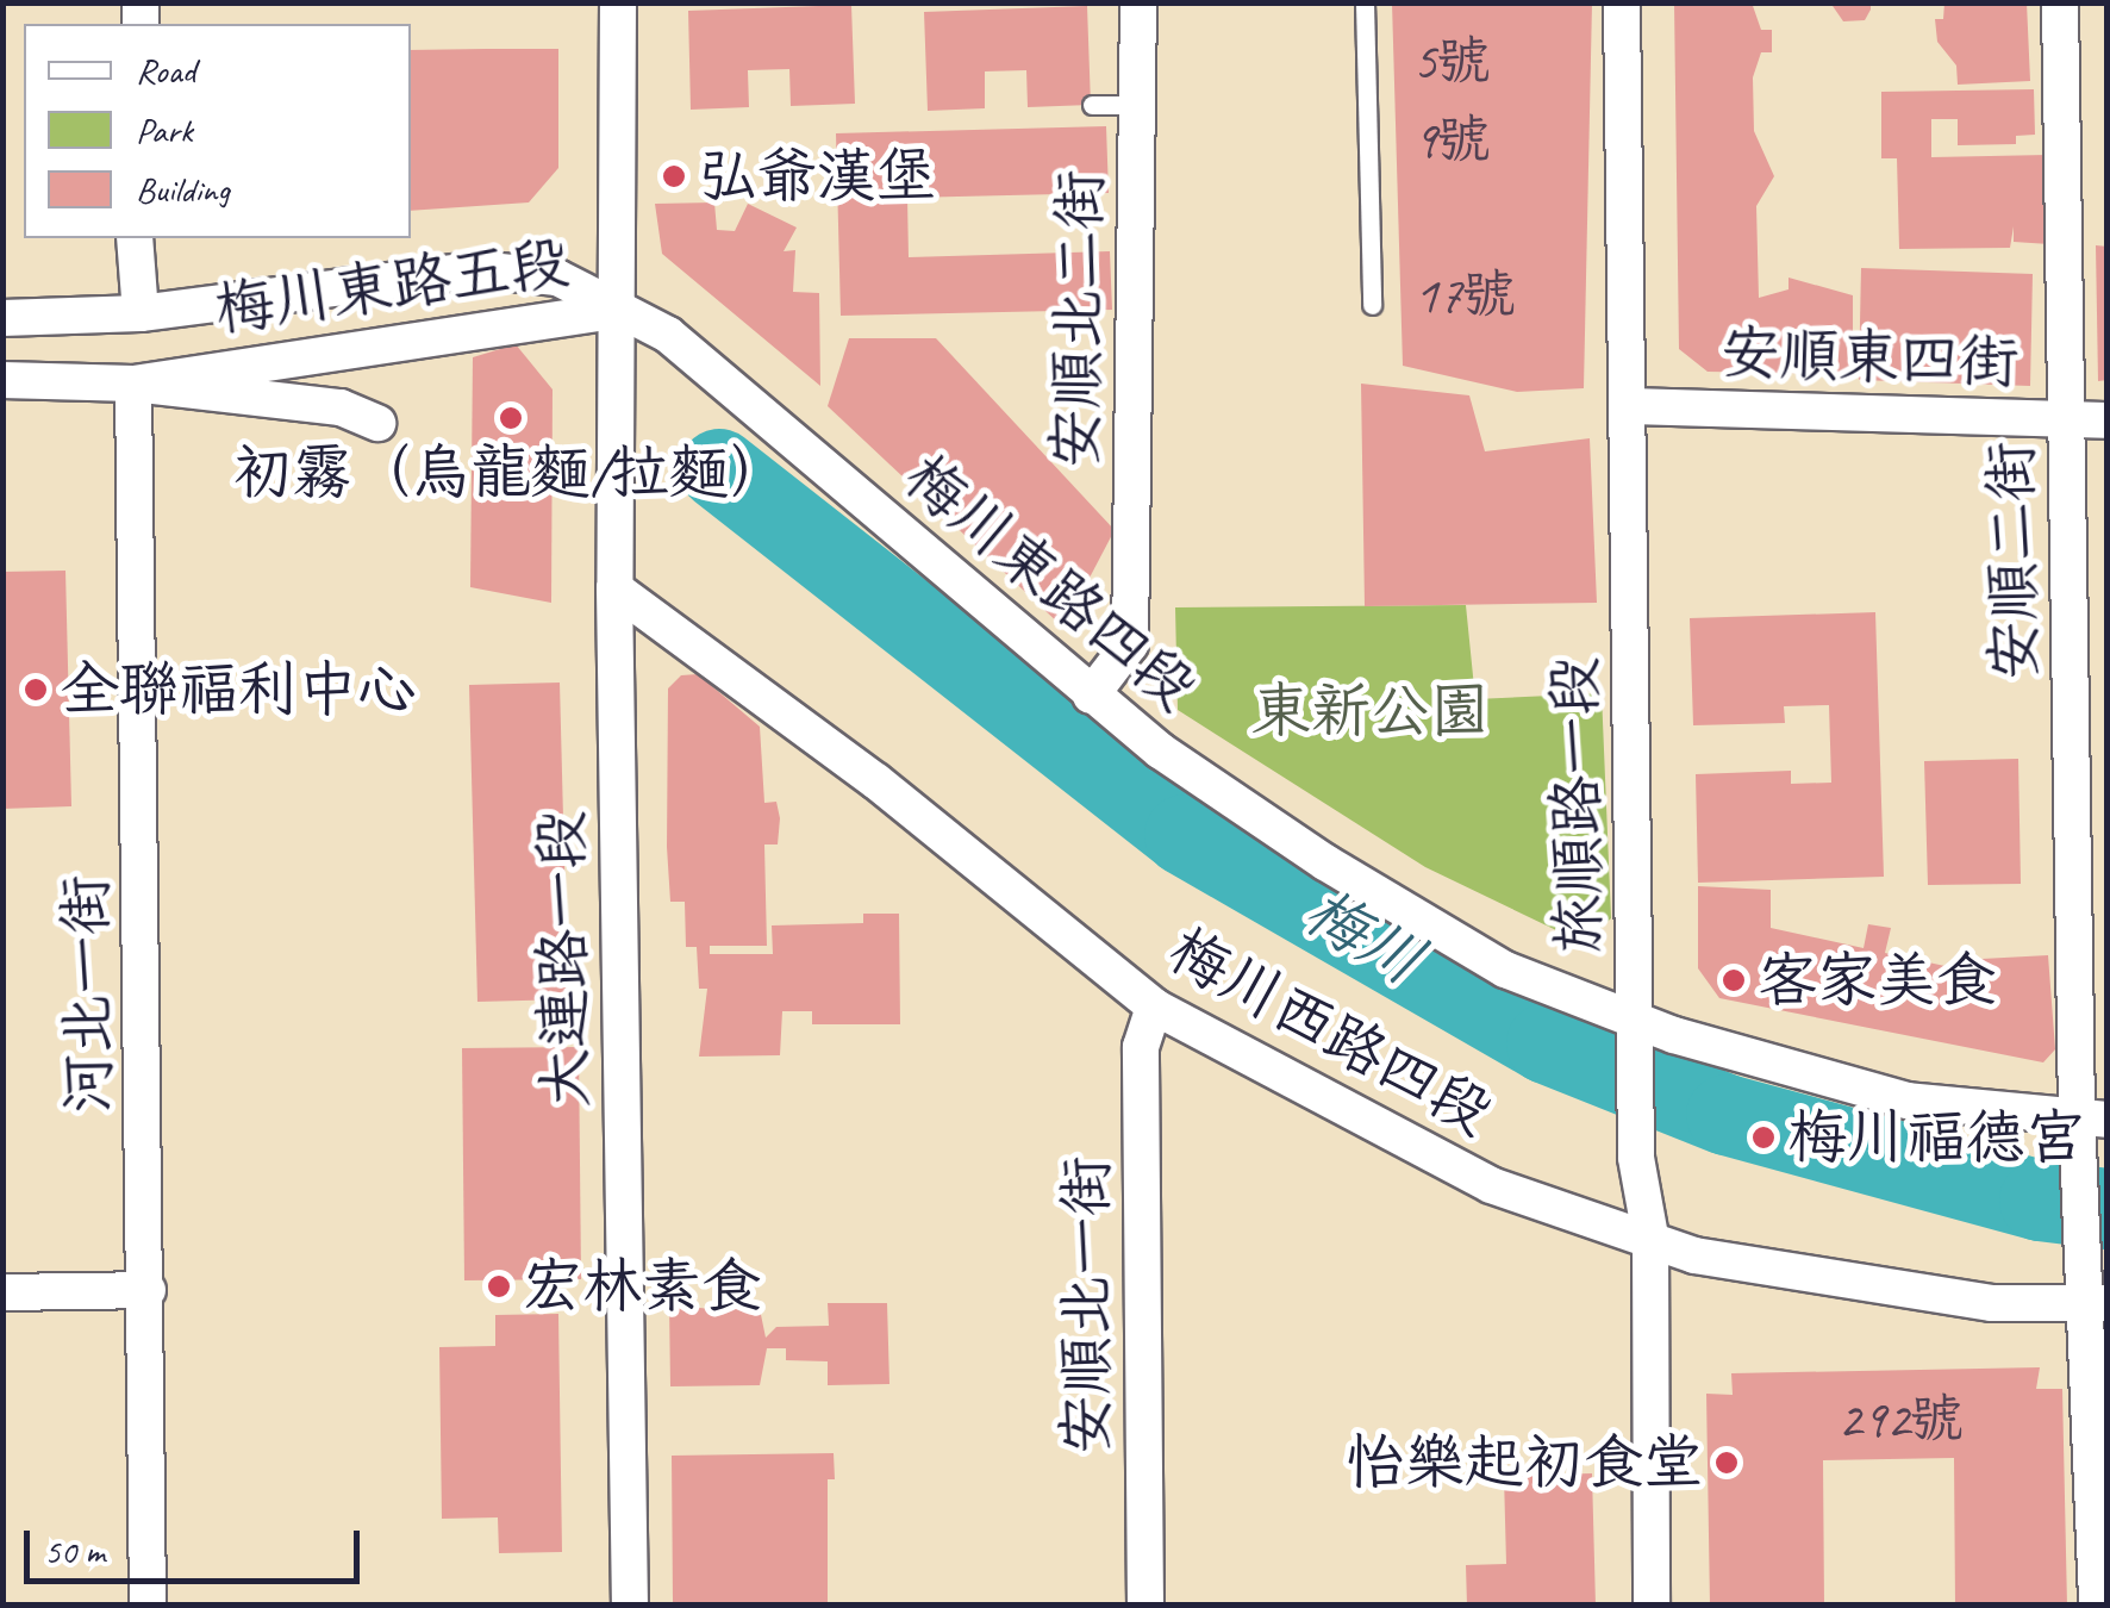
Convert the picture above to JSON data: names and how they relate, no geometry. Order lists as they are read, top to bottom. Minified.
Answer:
{"streets":{"street":["梅川東路五段","安順北二街","安順東四街","安順二街","梅川東路四段","旅順路一段","大連路一段","河北一街","梅川西路四段","安順北一街"]},"crossings":[["梅川東路五段","梅川東路四段"],["梅川東路五段","大連路一段"],["梅川東路五段","河北一街"],["安順北二街","梅川東路四段"],["安順東四街","安順二街"],["安順東四街","旅順路一段"],["安順二街","梅川東路四段"],["安順二街","梅川西路四段"],["梅川東路四段","旅順路一段"],["梅川東路四段","大連路一段"],["旅順路一段","梅川西路四段"],["大連路一段","梅川西路四段"],["梅川西路四段","安順北一街"]],"water":["梅川"],"parks":["東新公園"],"places":["弘爺漢堡","初霧（烏龍麵/拉麵）","全聯福利中心","客家美食","梅川福德宮","宏林素食","怡樂起初食堂"],"house_numbers":["5號","9號","17號","292號"],"legend":["Road","Park","Building"],"scale_bar":"50 m"}
